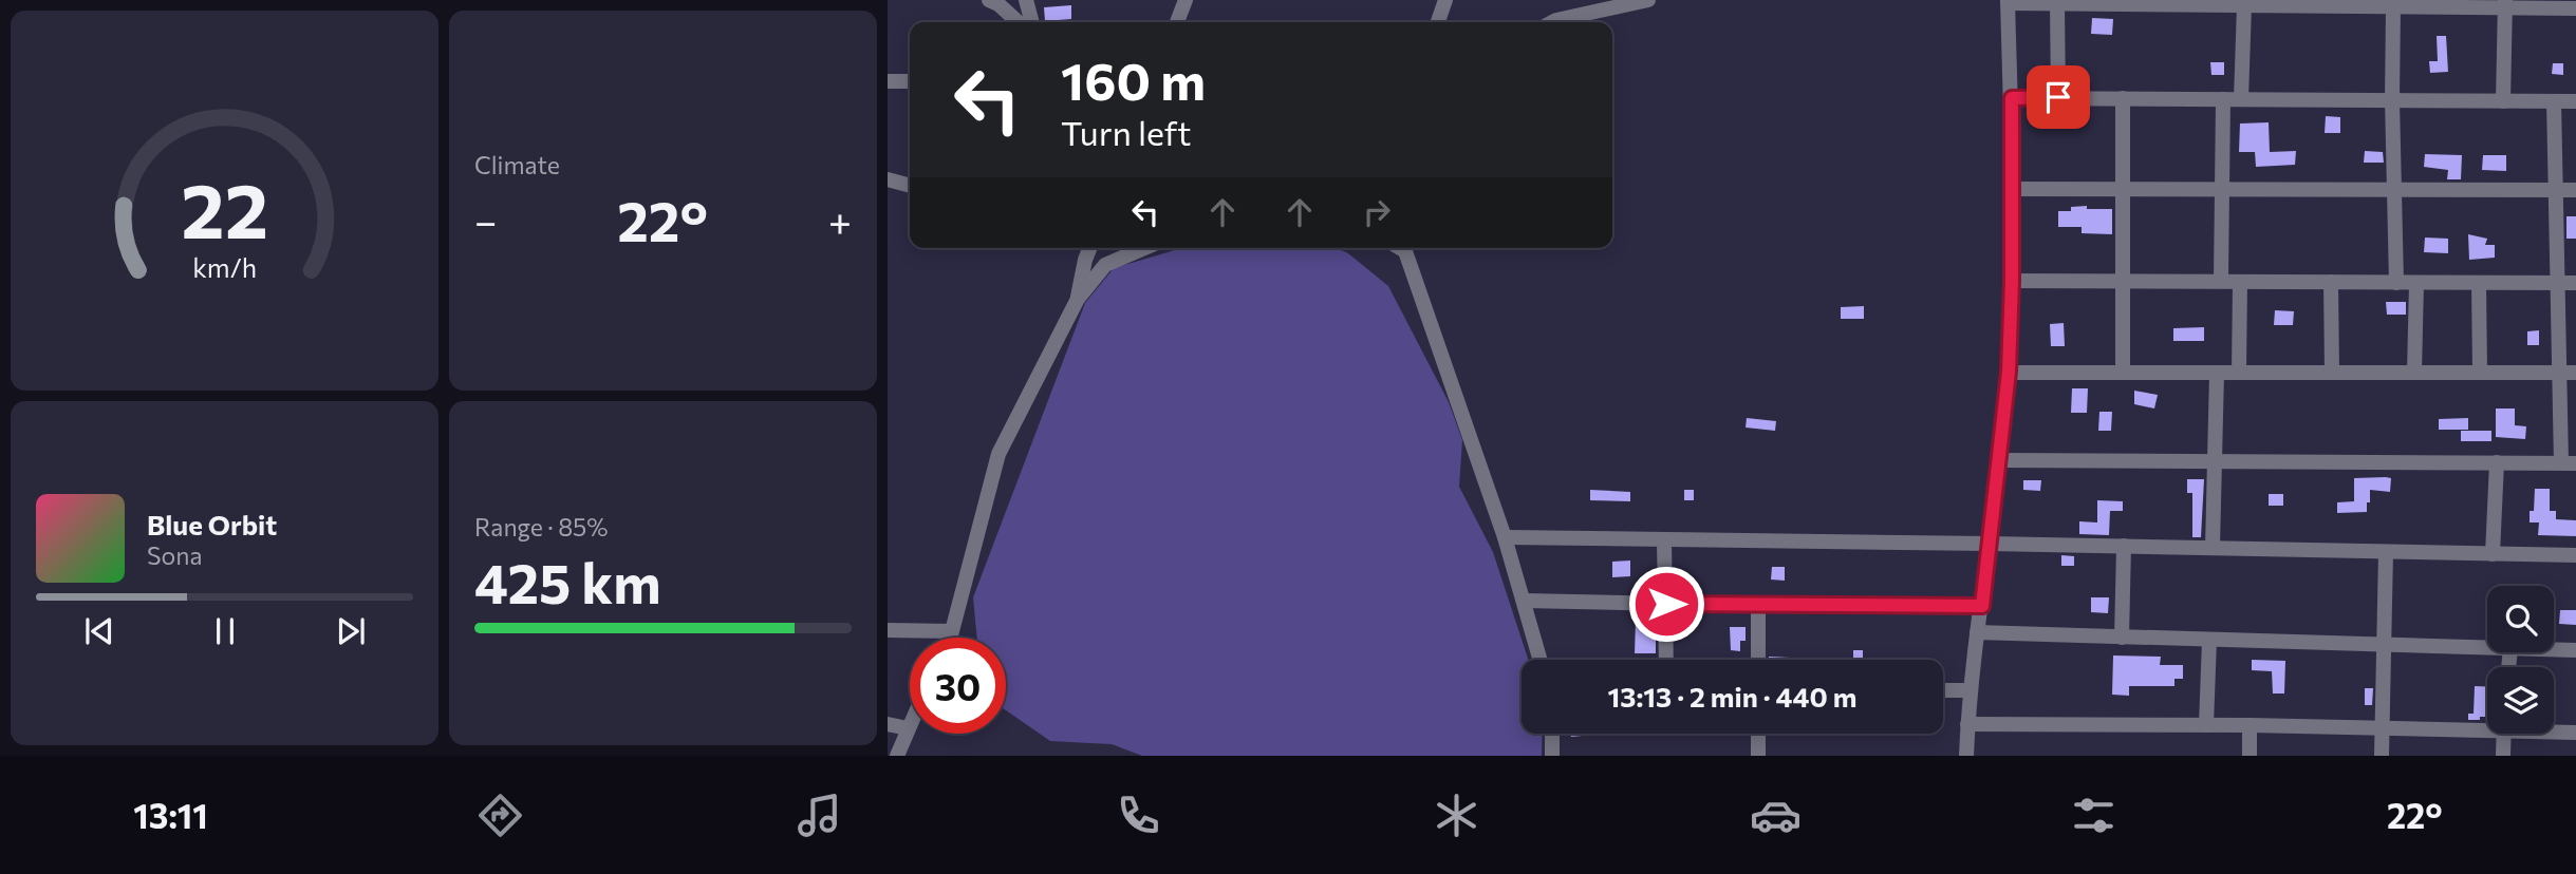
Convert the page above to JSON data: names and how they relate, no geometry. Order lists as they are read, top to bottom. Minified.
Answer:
{"page":{"tile":["Climate",["Range · 85%","425 km"]],"turn":["160 m","Turn left"],"heat":["−","22°","+"],"song":["Blue Orbit","Sona"],"limit":"30","trip":"13:13 · 2 min · 440 m","tabs":["13:11","22°"],"gauge":["22","km/h"]}}
